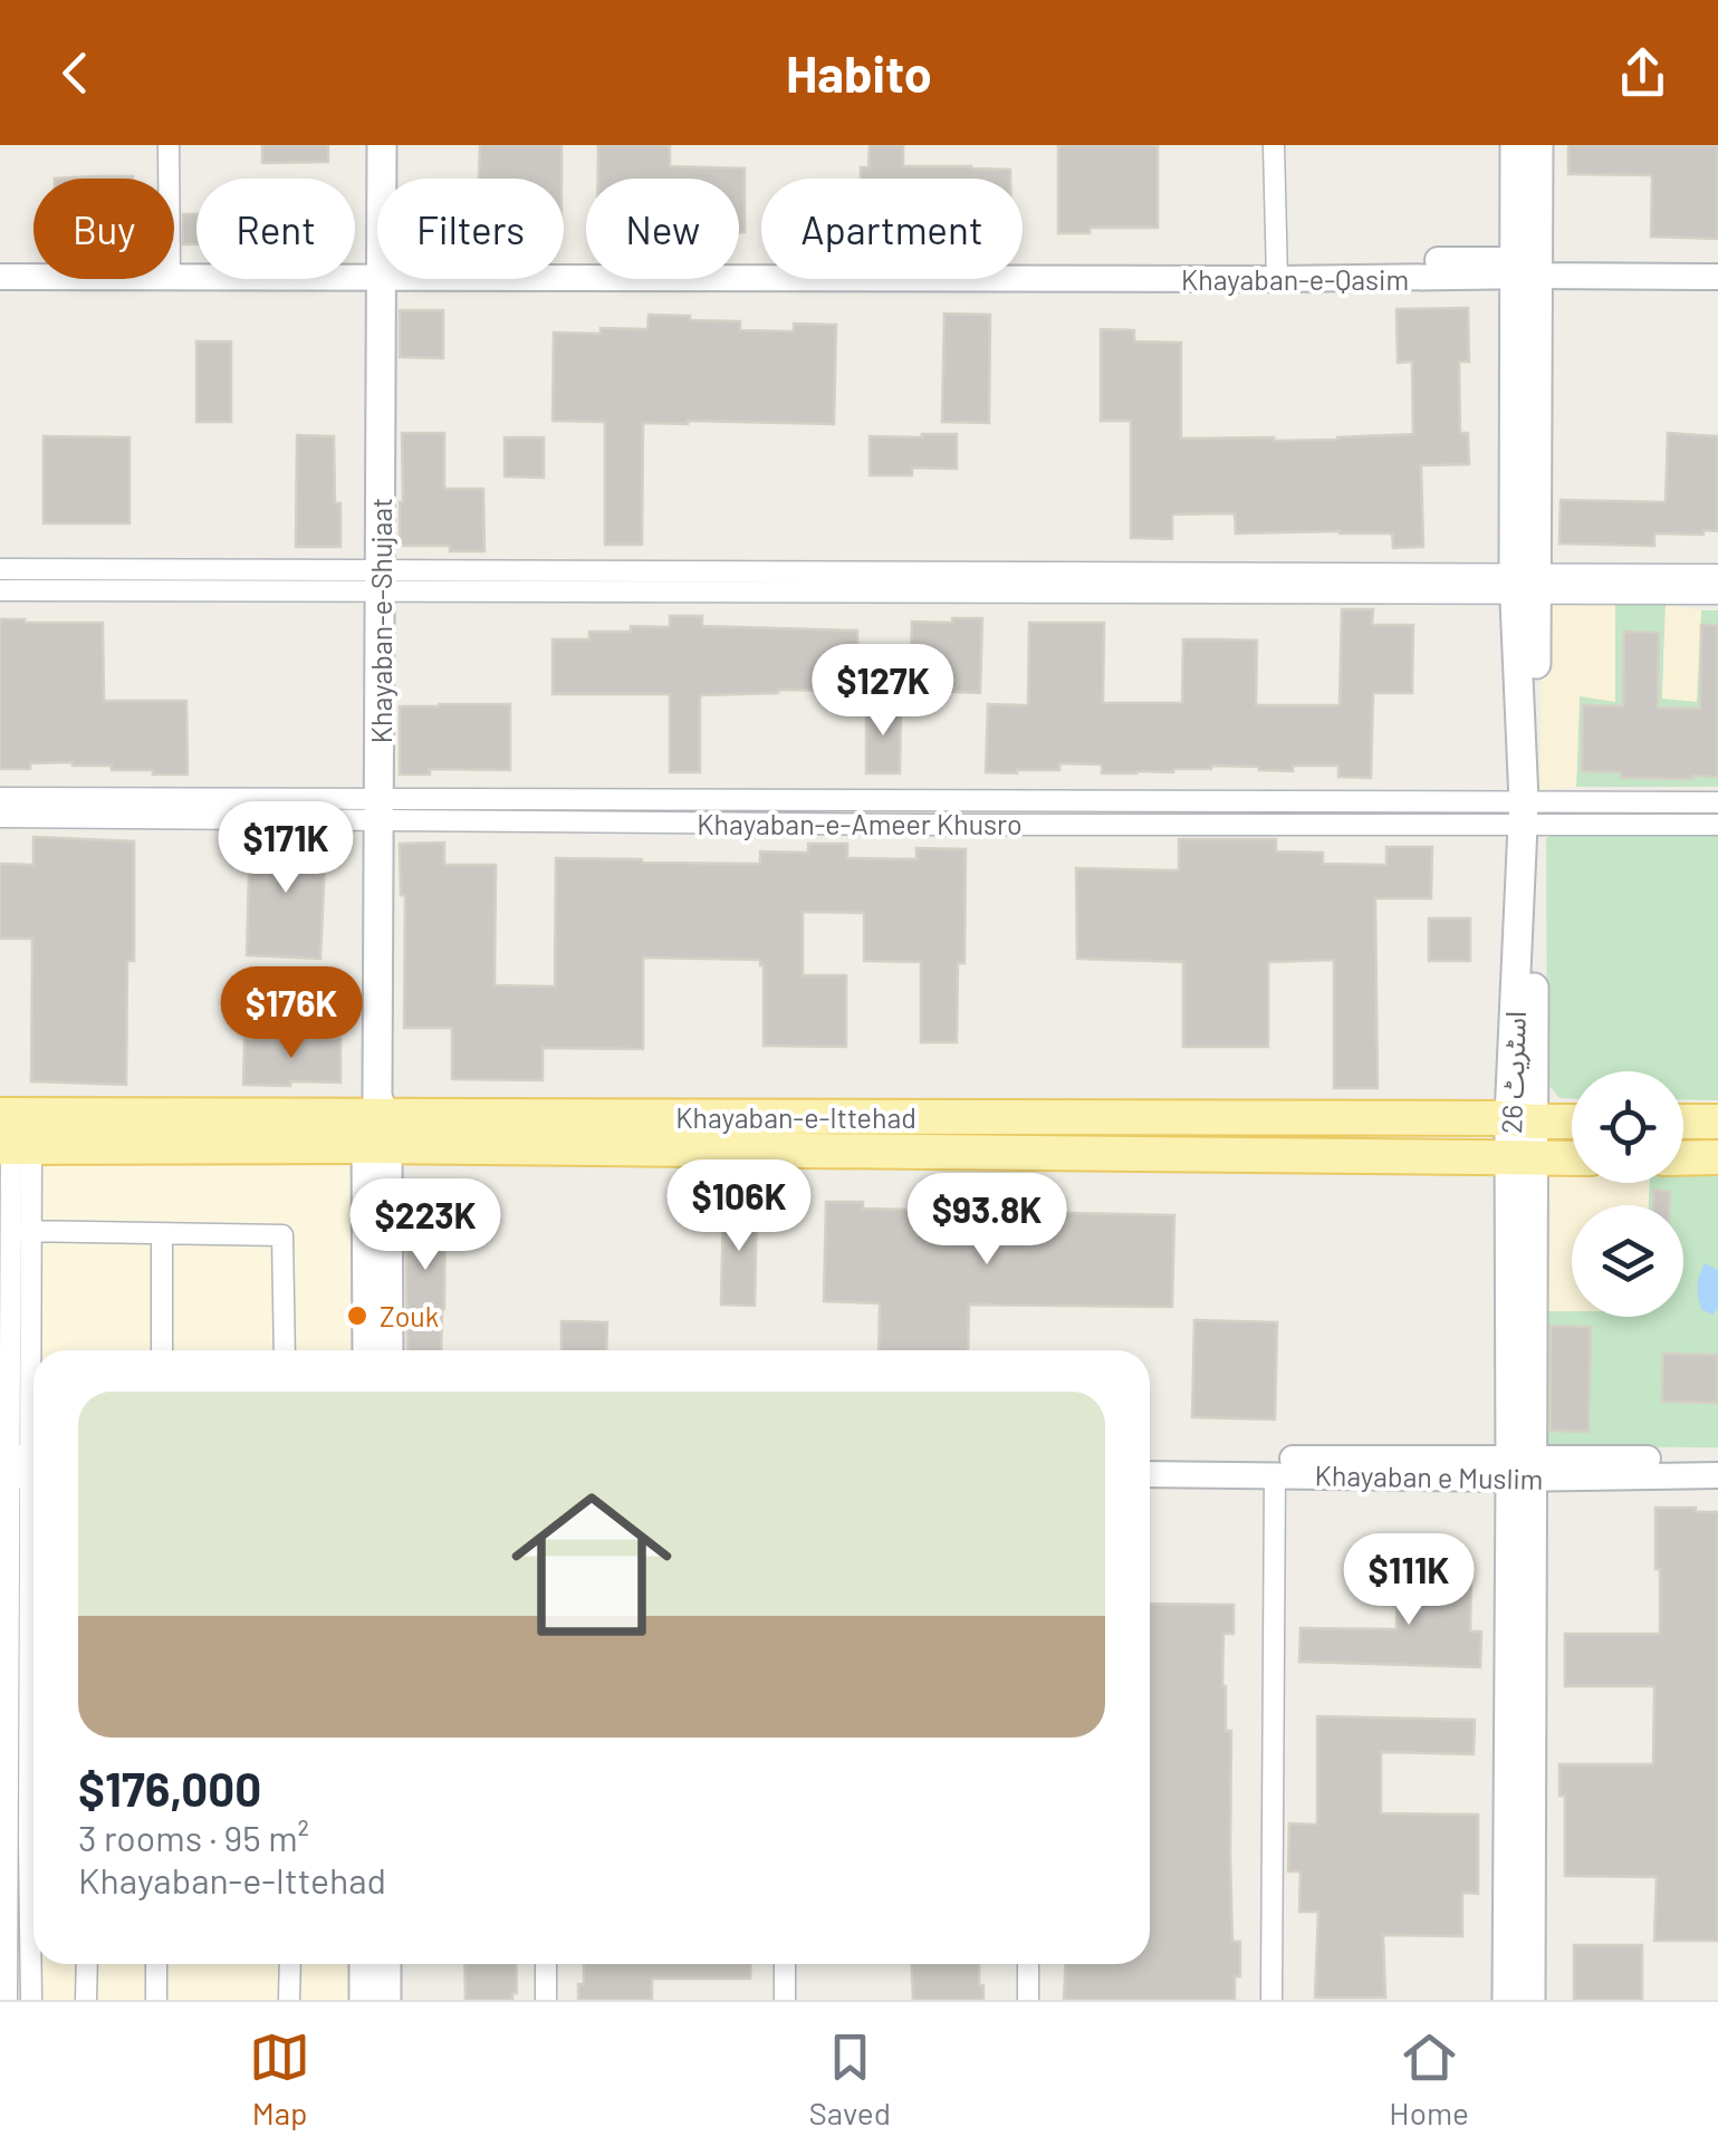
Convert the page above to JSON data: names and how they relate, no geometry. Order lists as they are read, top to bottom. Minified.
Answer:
{"streets":{"main road":["Khayaban-e-Shujaat","اسٹریٹ 26","Khayaban-e-Ittehad"],"street":["Khayaban-e-Qasim","Khayaban-e-Ameer Khusro","Khayaban e Muslim"]},"crossings":[["Khayaban-e-Qasim","اسٹریٹ 26"],["Khayaban-e-Shujaat","Khayaban-e-Ameer Khusro"],["Khayaban-e-Shujaat","Khayaban-e-Ittehad"],["Khayaban-e-Ameer Khusro","اسٹریٹ 26"],["اسٹریٹ 26","Khayaban-e-Ittehad"],["اسٹریٹ 26","Khayaban e Muslim"]],"places":["Zouk"],"page":{"header":"Habito","chip":["Buy","Rent","Filters","New","Apartment"],"price":["$127K","$171K","$176K","$106K","$93.8K","$223K","$111K"],"list":[{"name":"$176,000","note":"3 rooms · 95 m² · Khayaban-e-Ittehad"}],"tabs":["Map","Saved","Home"]}}
